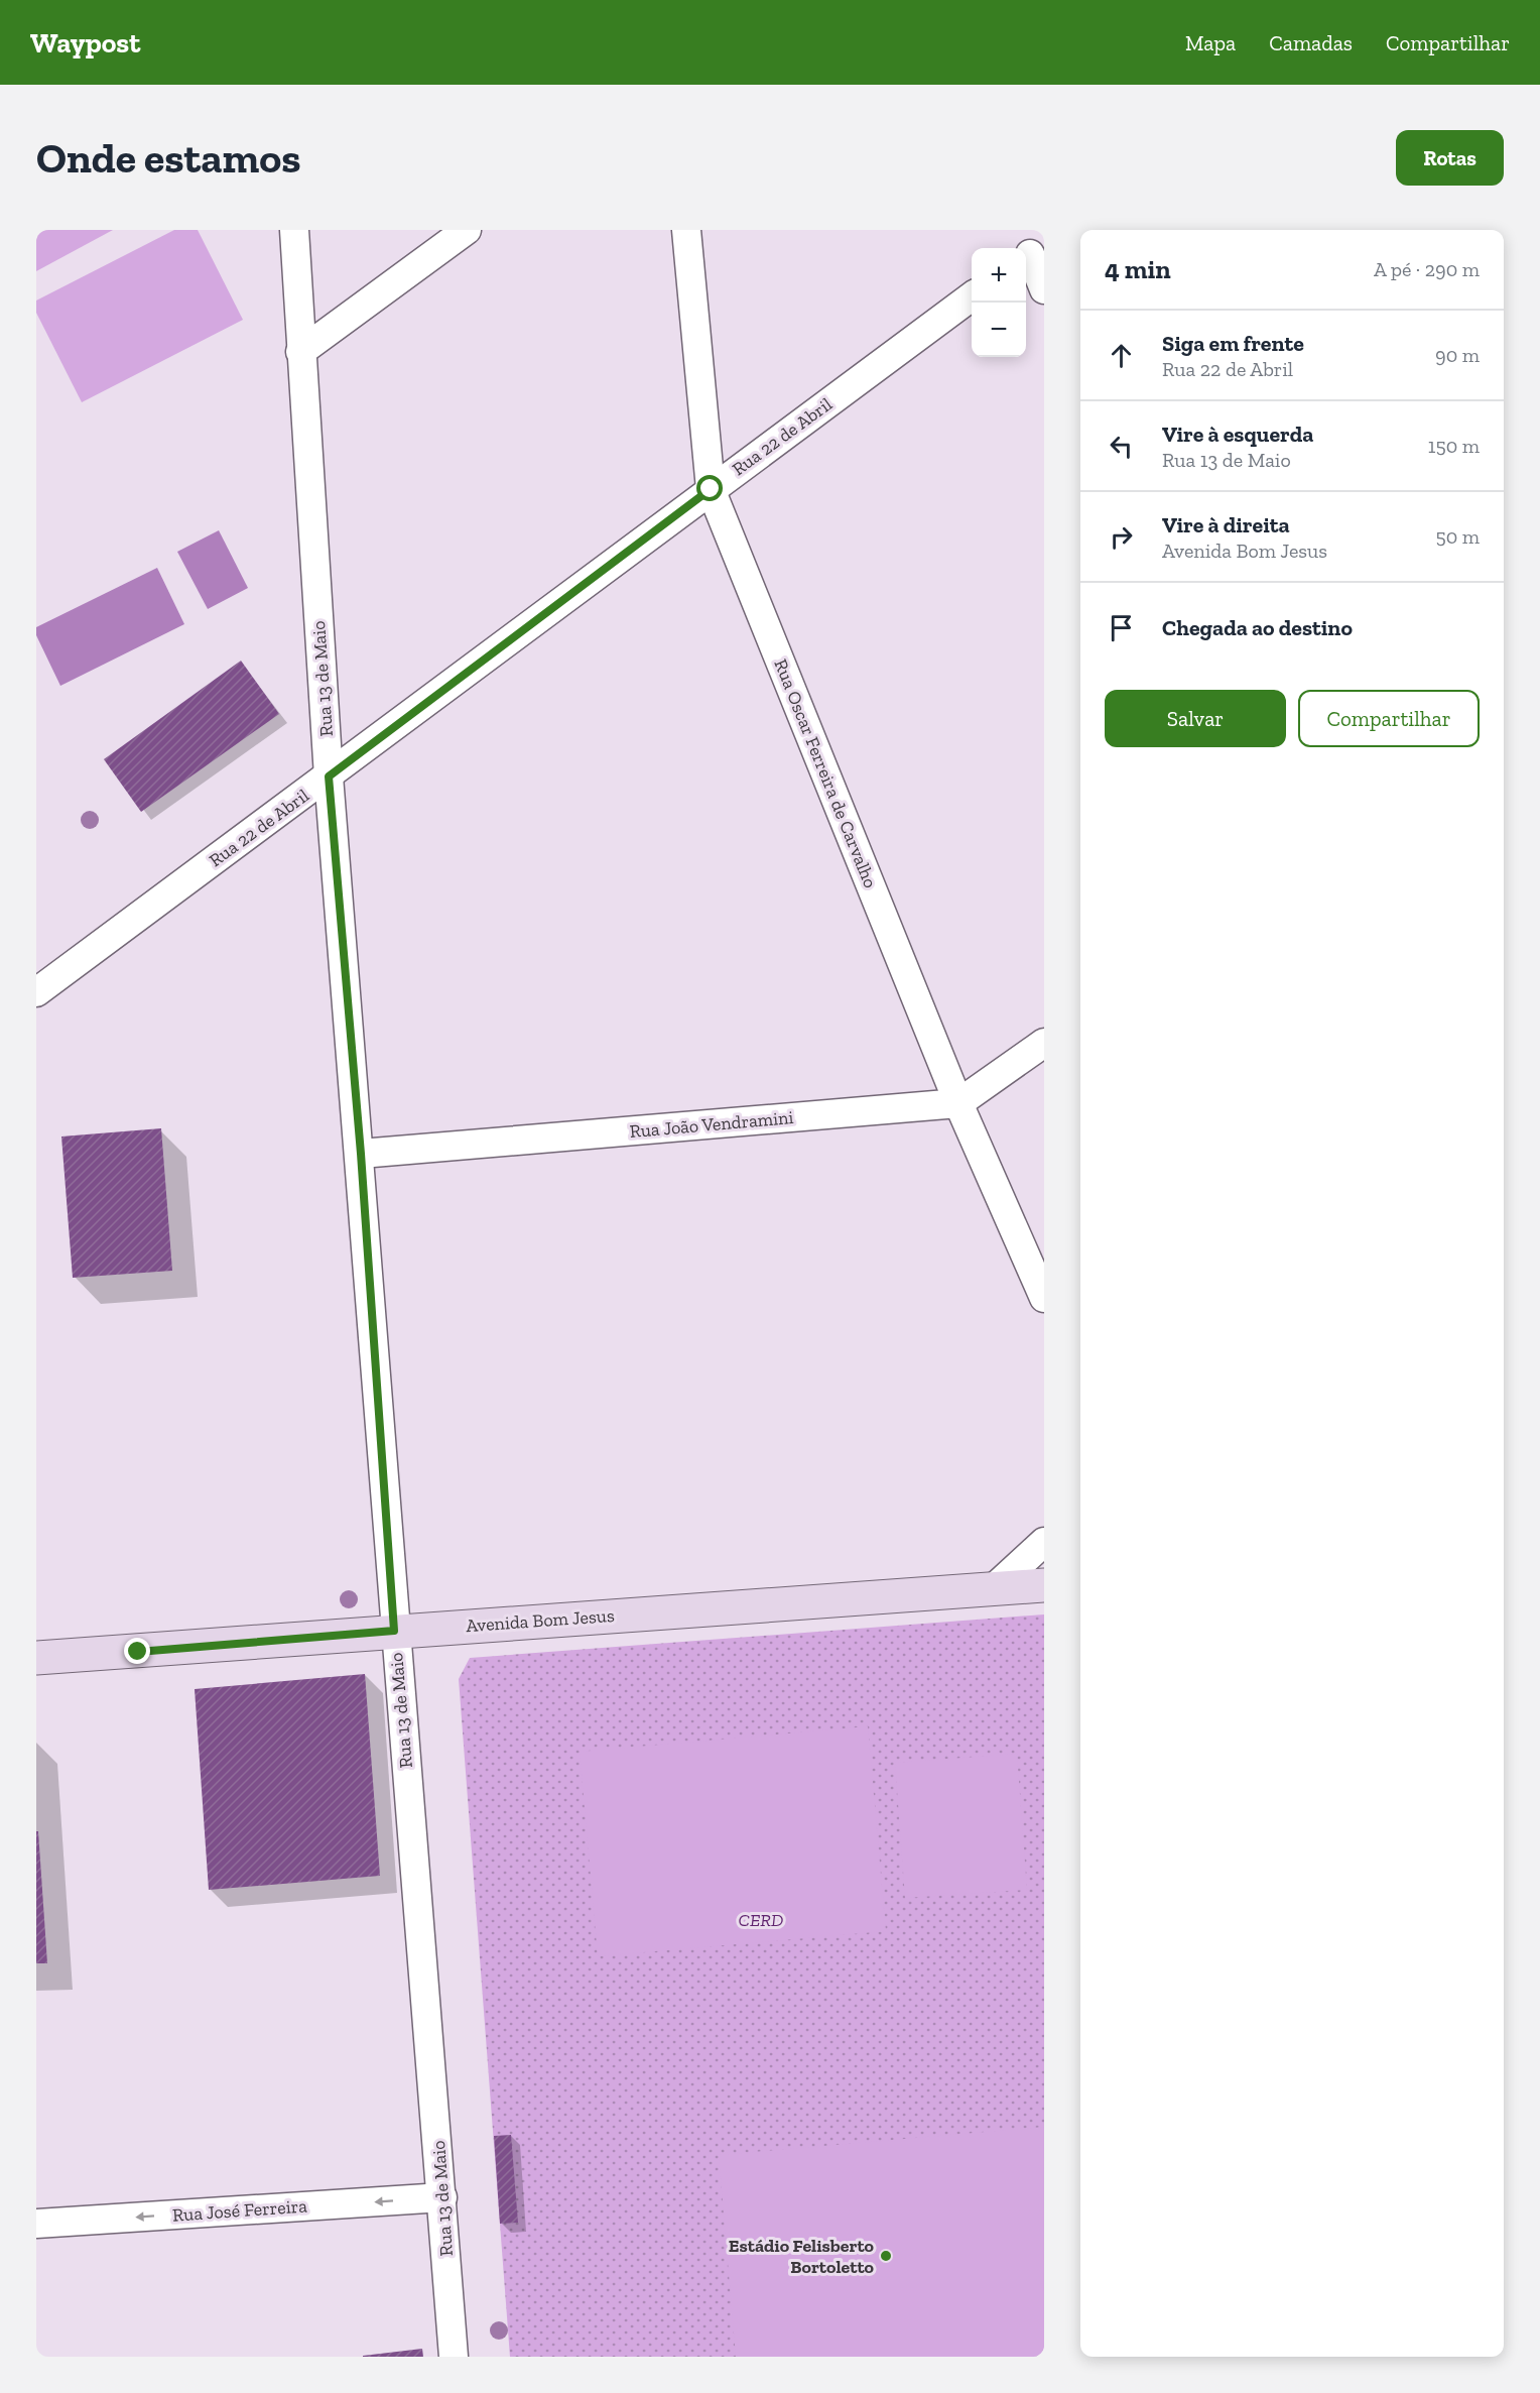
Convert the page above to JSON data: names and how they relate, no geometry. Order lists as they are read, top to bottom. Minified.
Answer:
{"streets":{"street":["Rua 22 de Abril","Rua 13 de Maio","Rua Oscar Ferreira de Carvalho","Rua João Vendramini","Avenida Bom Jesus","Rua José Ferreira"]},"crossings":[["Rua 22 de Abril","Rua 13 de Maio"],["Rua 22 de Abril","Rua Oscar Ferreira de Carvalho"],["Rua 13 de Maio","Rua João Vendramini"],["Rua 13 de Maio","Avenida Bom Jesus"],["Rua 13 de Maio","Rua José Ferreira"],["Rua Oscar Ferreira de Carvalho","Rua João Vendramini"]],"one_way":["Rua José Ferreira"],"parks":["CERD"],"places":["Estádio Felisberto Bortoletto"],"page":{"header":"Waypost","nav":["Mapa","Camadas","Compartilhar"],"buttons":["Rotas",["Salvar","Compartilhar"]],"title":"Onde estamos","heading":["4 min","A pé · 290 m"],"map_buttons":["+","−"],"list":[["Siga em frente","Rua 22 de Abril","90 m"],["Vire à esquerda","Rua 13 de Maio","150 m"],["Vire à direita","Avenida Bom Jesus","50 m"],"Chegada ao destino"]}}
